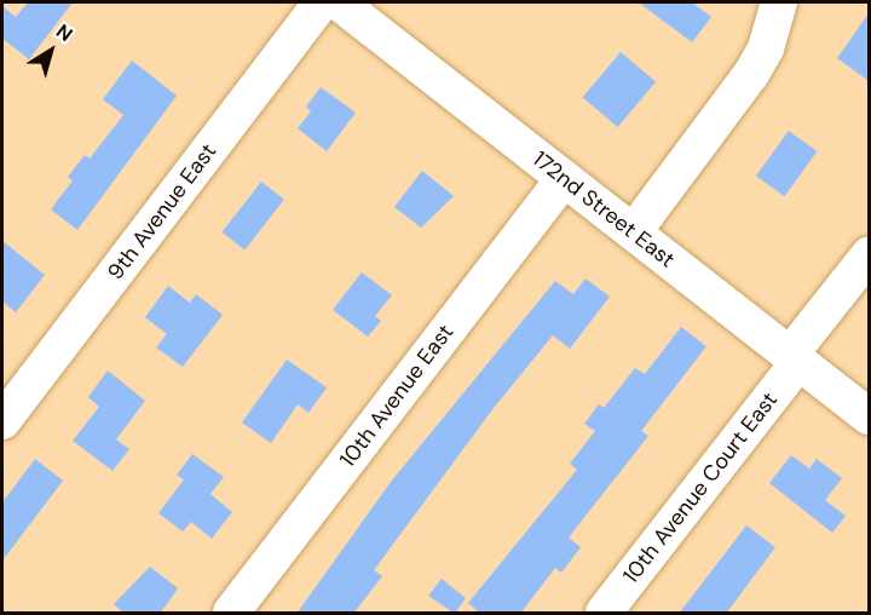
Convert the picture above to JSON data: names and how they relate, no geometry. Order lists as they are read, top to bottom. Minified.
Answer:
{"streets":{"street":["172nd Street East","9th Avenue East","10th Avenue East","10th Avenue Court East"]},"crossings":[["172nd Street East","10th Avenue East"],["172nd Street East","10th Avenue Court East"]],"north":"top right"}
